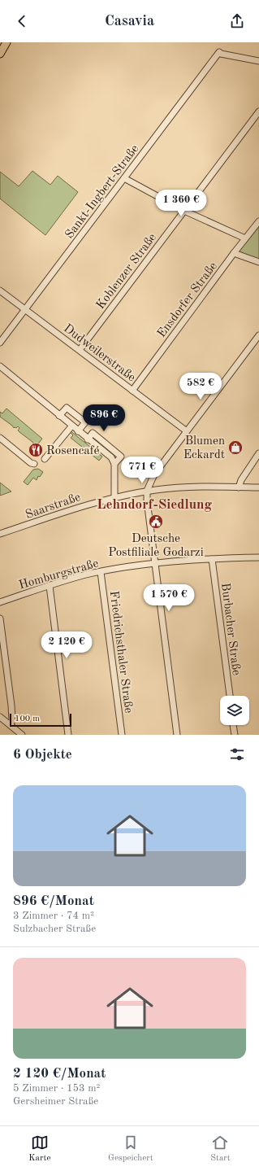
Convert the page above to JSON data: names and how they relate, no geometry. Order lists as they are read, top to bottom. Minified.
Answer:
{"streets":{"street":["Sankt-Ingbert-Straße","Koblenzer Straße","Ensdorfer Straße","Dudweilerstraße","Saarstraße","Homburgstraße","Burbacher Straße","Friedrichsthaler Straße"]},"crossings":[["Sankt-Ingbert-Straße","Dudweilerstraße"],["Koblenzer Straße","Dudweilerstraße"],["Ensdorfer Straße","Dudweilerstraße"],["Homburgstraße","Burbacher Straße"],["Homburgstraße","Friedrichsthaler Straße"]],"districts":["Lehndorf-Siedlung"],"places":{"shop":["Blumen Eckardt"],"restaurant":["Rosencafé"],"public building":["Deutsche Postfiliale Godarzi"]},"scale_bar":"100 m","page":{"header":"Casavia","price":["1 360 €","582 €","896 €","771 €","1 570 €","2 120 €"],"scale":"100 m","heading":"6 Objekte","list":[{"name":"896 €/Monat","note":"3 Zimmer · 74 m² · Sulzbacher Straße"},{"name":"2 120 €/Monat","note":"5 Zimmer · 153 m² · Gersheimer Straße"}],"tabs":["Karte","Gespeichert","Start"]}}
